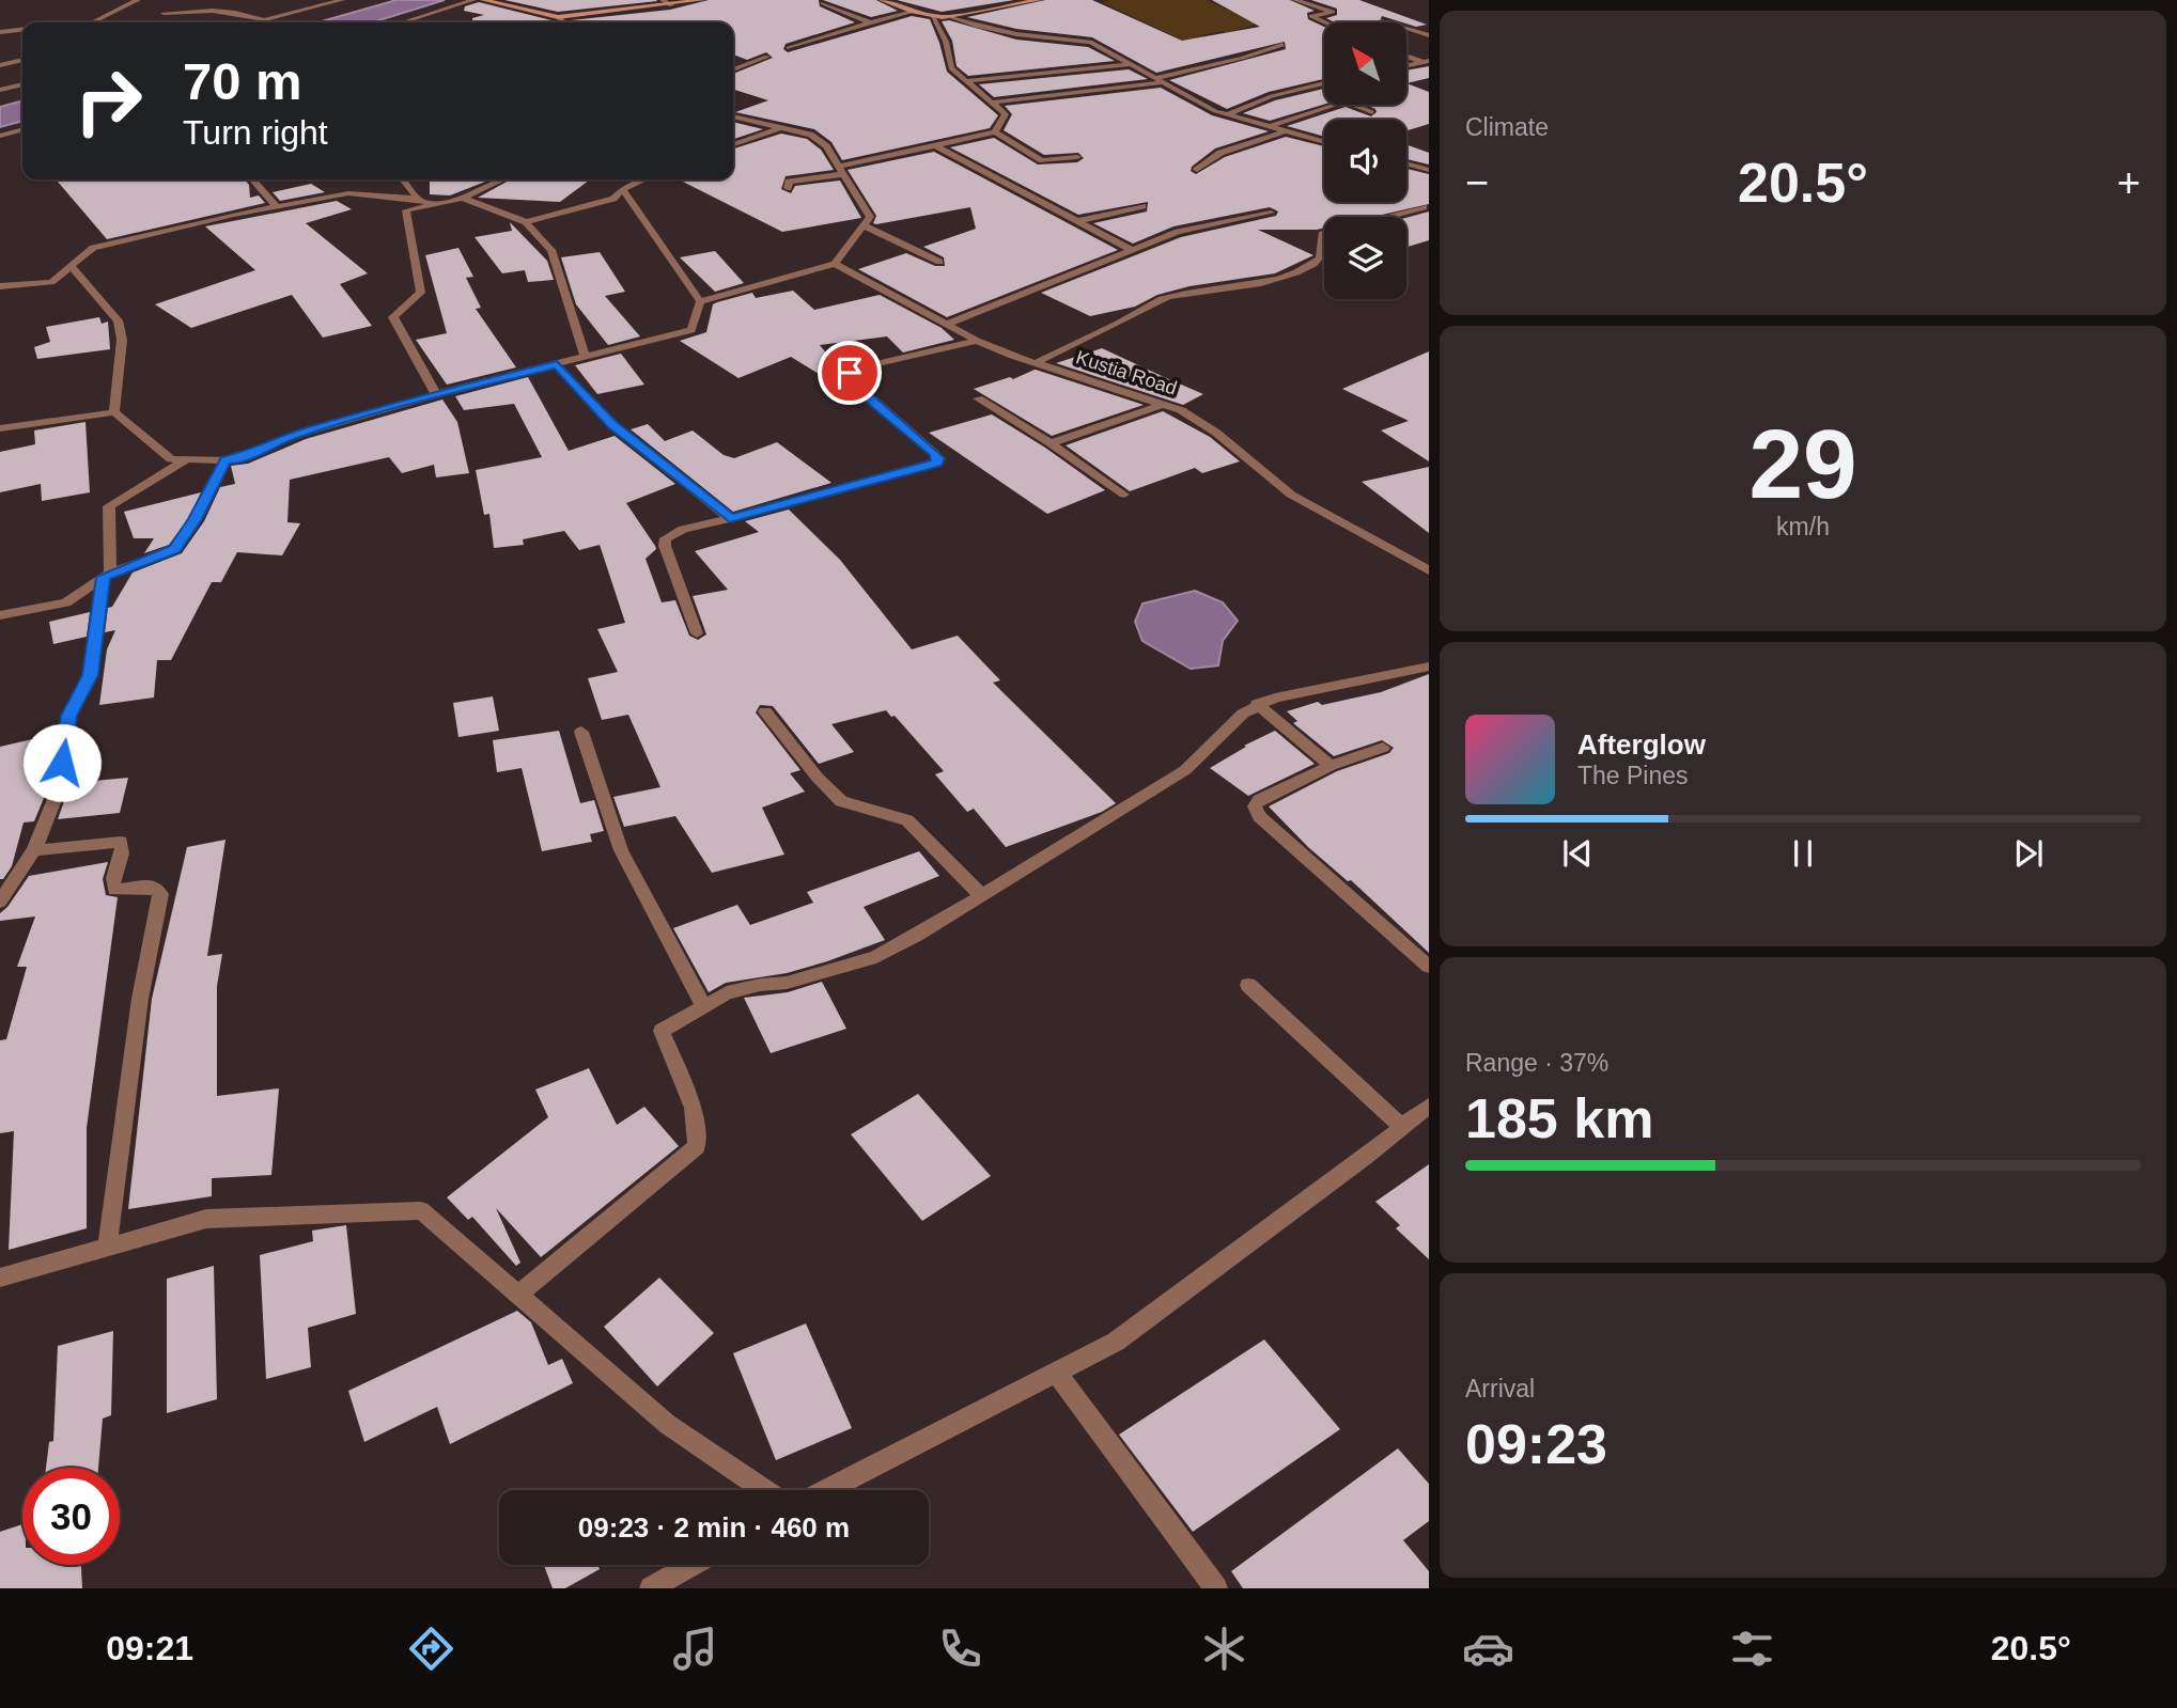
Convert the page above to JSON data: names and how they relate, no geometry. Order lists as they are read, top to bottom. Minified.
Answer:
{"streets":{"street":["Kustia Road"]},"north":"top left","page":{"tile":["Climate",["29","km/h"],["Range · 37%","185 km"],["Arrival","09:23"]],"turn":["70 m","Turn right"],"heat":["−","20.5°","+"],"song":["Afterglow","The Pines"],"limit":"30","trip":"09:23 · 2 min · 460 m","tabs":["09:21","20.5°"]}}
